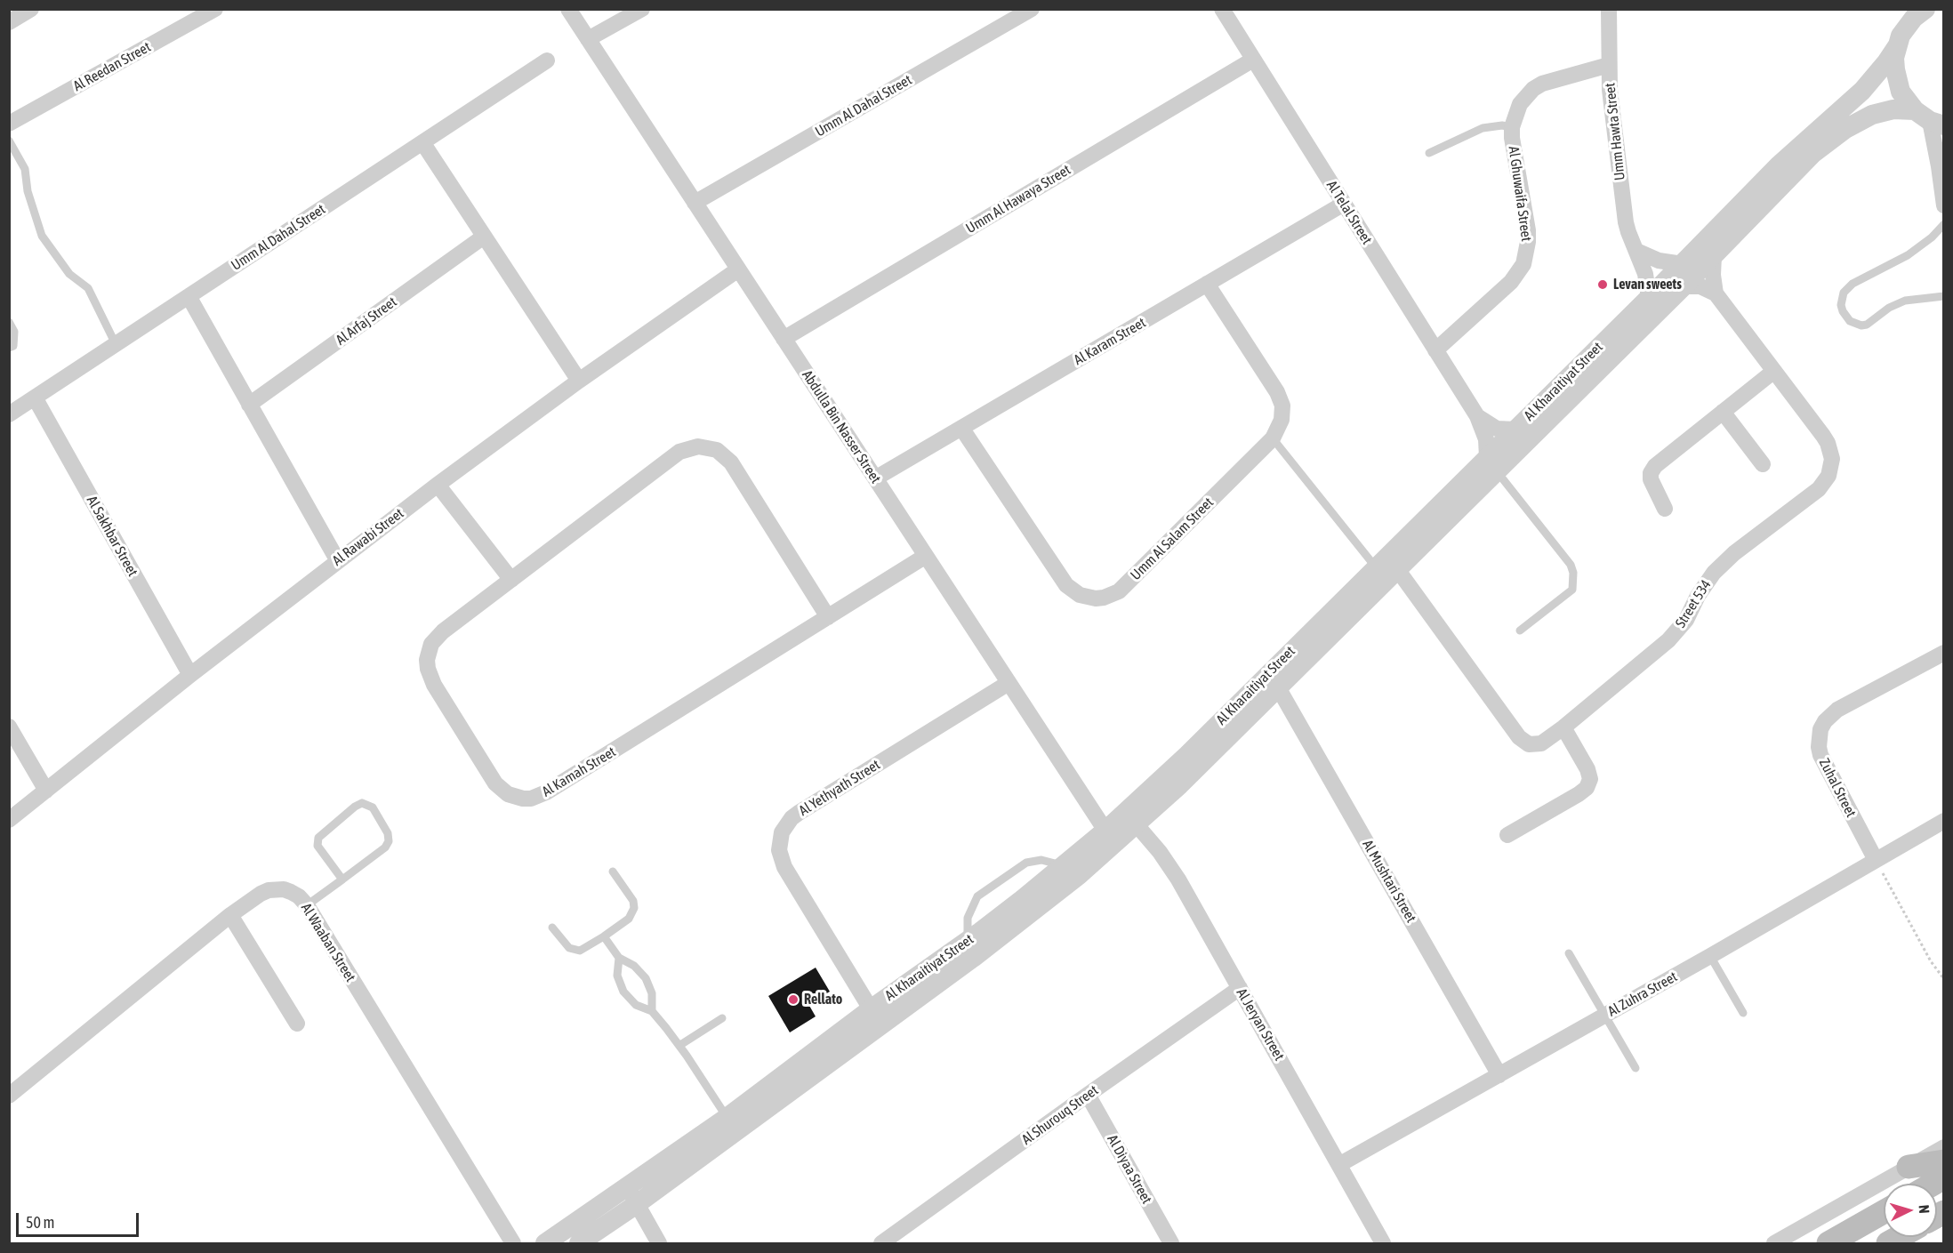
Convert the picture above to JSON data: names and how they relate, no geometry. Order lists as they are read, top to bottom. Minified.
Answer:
{"streets":{"street":["Al Reedan Street","Umm Al Dahal Street","Umm Hawta Street","Al Ghuwaifa Street","Umm Al Hawaya Street","Al Telal Street","Al Arfaj Street","Al Karam Street","Al Kharaitiyat Street","Abdulla Bin Nasser Street","Al Sakhbar Street","Al Rawabi Street","Umm Al Salam Street","Street 534","Al Kamah Street","Al Yethyath Street","Zuhal Street","Al Mushtari Street","Al Waaban Street","Al Zuhra Street","Al Jeryan Street","Al Shurouq Street","Al Diyaa Street"]},"crossings":[["Umm Al Dahal Street","Abdulla Bin Nasser Street"],["Umm Al Dahal Street","Al Sakhbar Street"],["Umm Hawta Street","Al Kharaitiyat Street"],["Al Ghuwaifa Street","Al Telal Street"],["Umm Al Hawaya Street","Al Telal Street"],["Umm Al Hawaya Street","Abdulla Bin Nasser Street"],["Al Telal Street","Al Karam Street"],["Al Telal Street","Al Kharaitiyat Street"],["Al Karam Street","Abdulla Bin Nasser Street"],["Al Karam Street","Umm Al Salam Street"],["Al Kharaitiyat Street","Abdulla Bin Nasser Street"],["Al Kharaitiyat Street","Street 534"],["Al Kharaitiyat Street","Al Yethyath Street"],["Al Kharaitiyat Street","Al Mushtari Street"],["Al Kharaitiyat Street","Al Jeryan Street"],["Abdulla Bin Nasser Street","Al Rawabi Street"],["Abdulla Bin Nasser Street","Al Kamah Street"],["Abdulla Bin Nasser Street","Al Yethyath Street"],["Al Sakhbar Street","Al Rawabi Street"],["Zuhal Street","Al Zuhra Street"],["Al Mushtari Street","Al Zuhra Street"],["Al Zuhra Street","Al Jeryan Street"],["Al Jeryan Street","Al Shurouq Street"],["Al Shurouq Street","Al Diyaa Street"]],"places":["Levan sweets","Rellato"],"scale_bar":"50 m","north":"right"}
